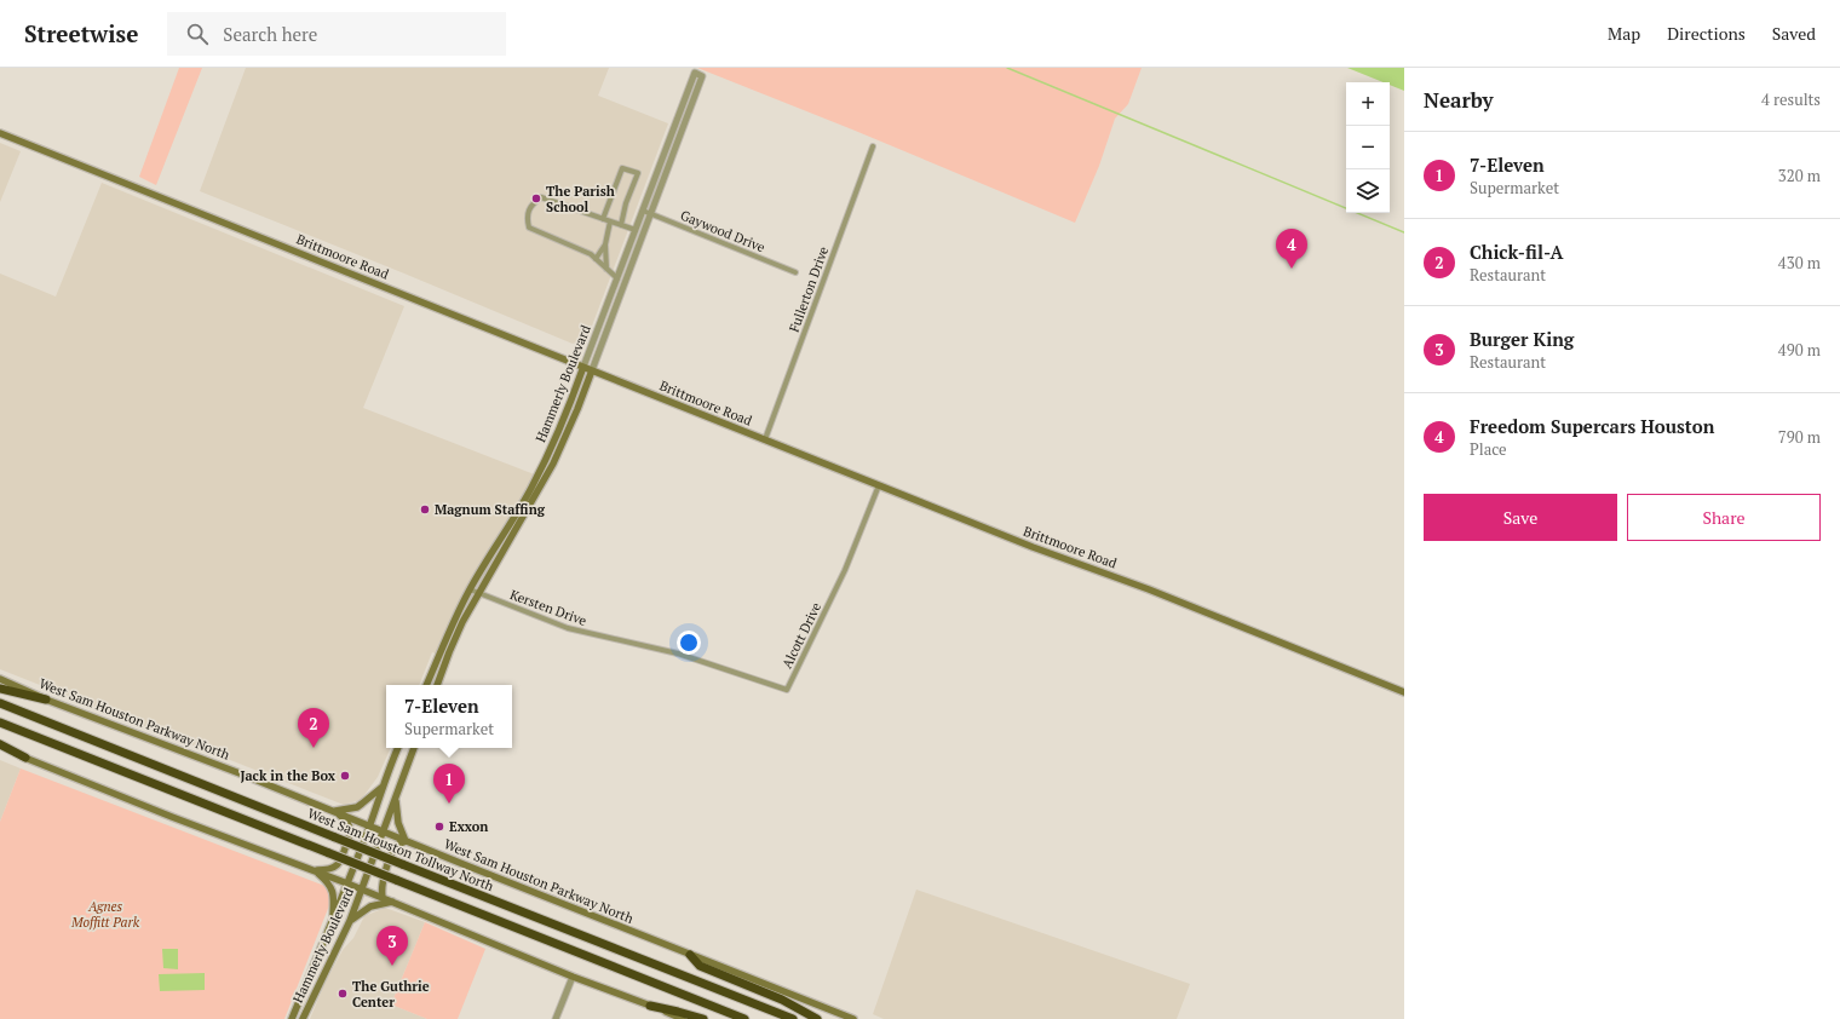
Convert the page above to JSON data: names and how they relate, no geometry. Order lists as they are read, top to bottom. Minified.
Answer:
{"streets":{"highway":["West Sam Houston Tollway North"],"main road":["Brittmoore Road","Hammerly Boulevard","West Sam Houston Parkway North"],"street":["Gaywood Drive","Fullerton Drive","Kersten Drive","Alcott Drive"]},"crossings":[["Gaywood Drive","Hammerly Boulevard"],["Brittmoore Road","Fullerton Drive"],["Brittmoore Road","Hammerly Boulevard"],["Brittmoore Road","Alcott Drive"],["Hammerly Boulevard","Kersten Drive"],["Hammerly Boulevard","West Sam Houston Parkway North"],["Kersten Drive","Alcott Drive"]],"parks":["Agnes Moffitt Park"],"places":["The Parish School","Magnum Staffing","Jack in the Box","Exxon","The Guthrie Center"],"page":{"header":"Streetwise","search":"Search here","nav":["Map","Directions","Saved"],"heading":["Nearby","4 results"],"map_buttons":["+","−"],"list":[{"mark":"1","name":"7-Eleven","note":"Supermarket","value":"320 m"},{"mark":"2","name":"Chick-fil-A","note":"Restaurant","value":"430 m"},{"mark":"3","name":"Burger King","note":"Restaurant","value":"490 m"},{"mark":"4","name":"Freedom Supercars Houston","note":"Place","value":"790 m"}],"pins":["4","2","1","3"],"buttons":["Save","Share"],"popup":["7-Eleven","Supermarket"]}}
